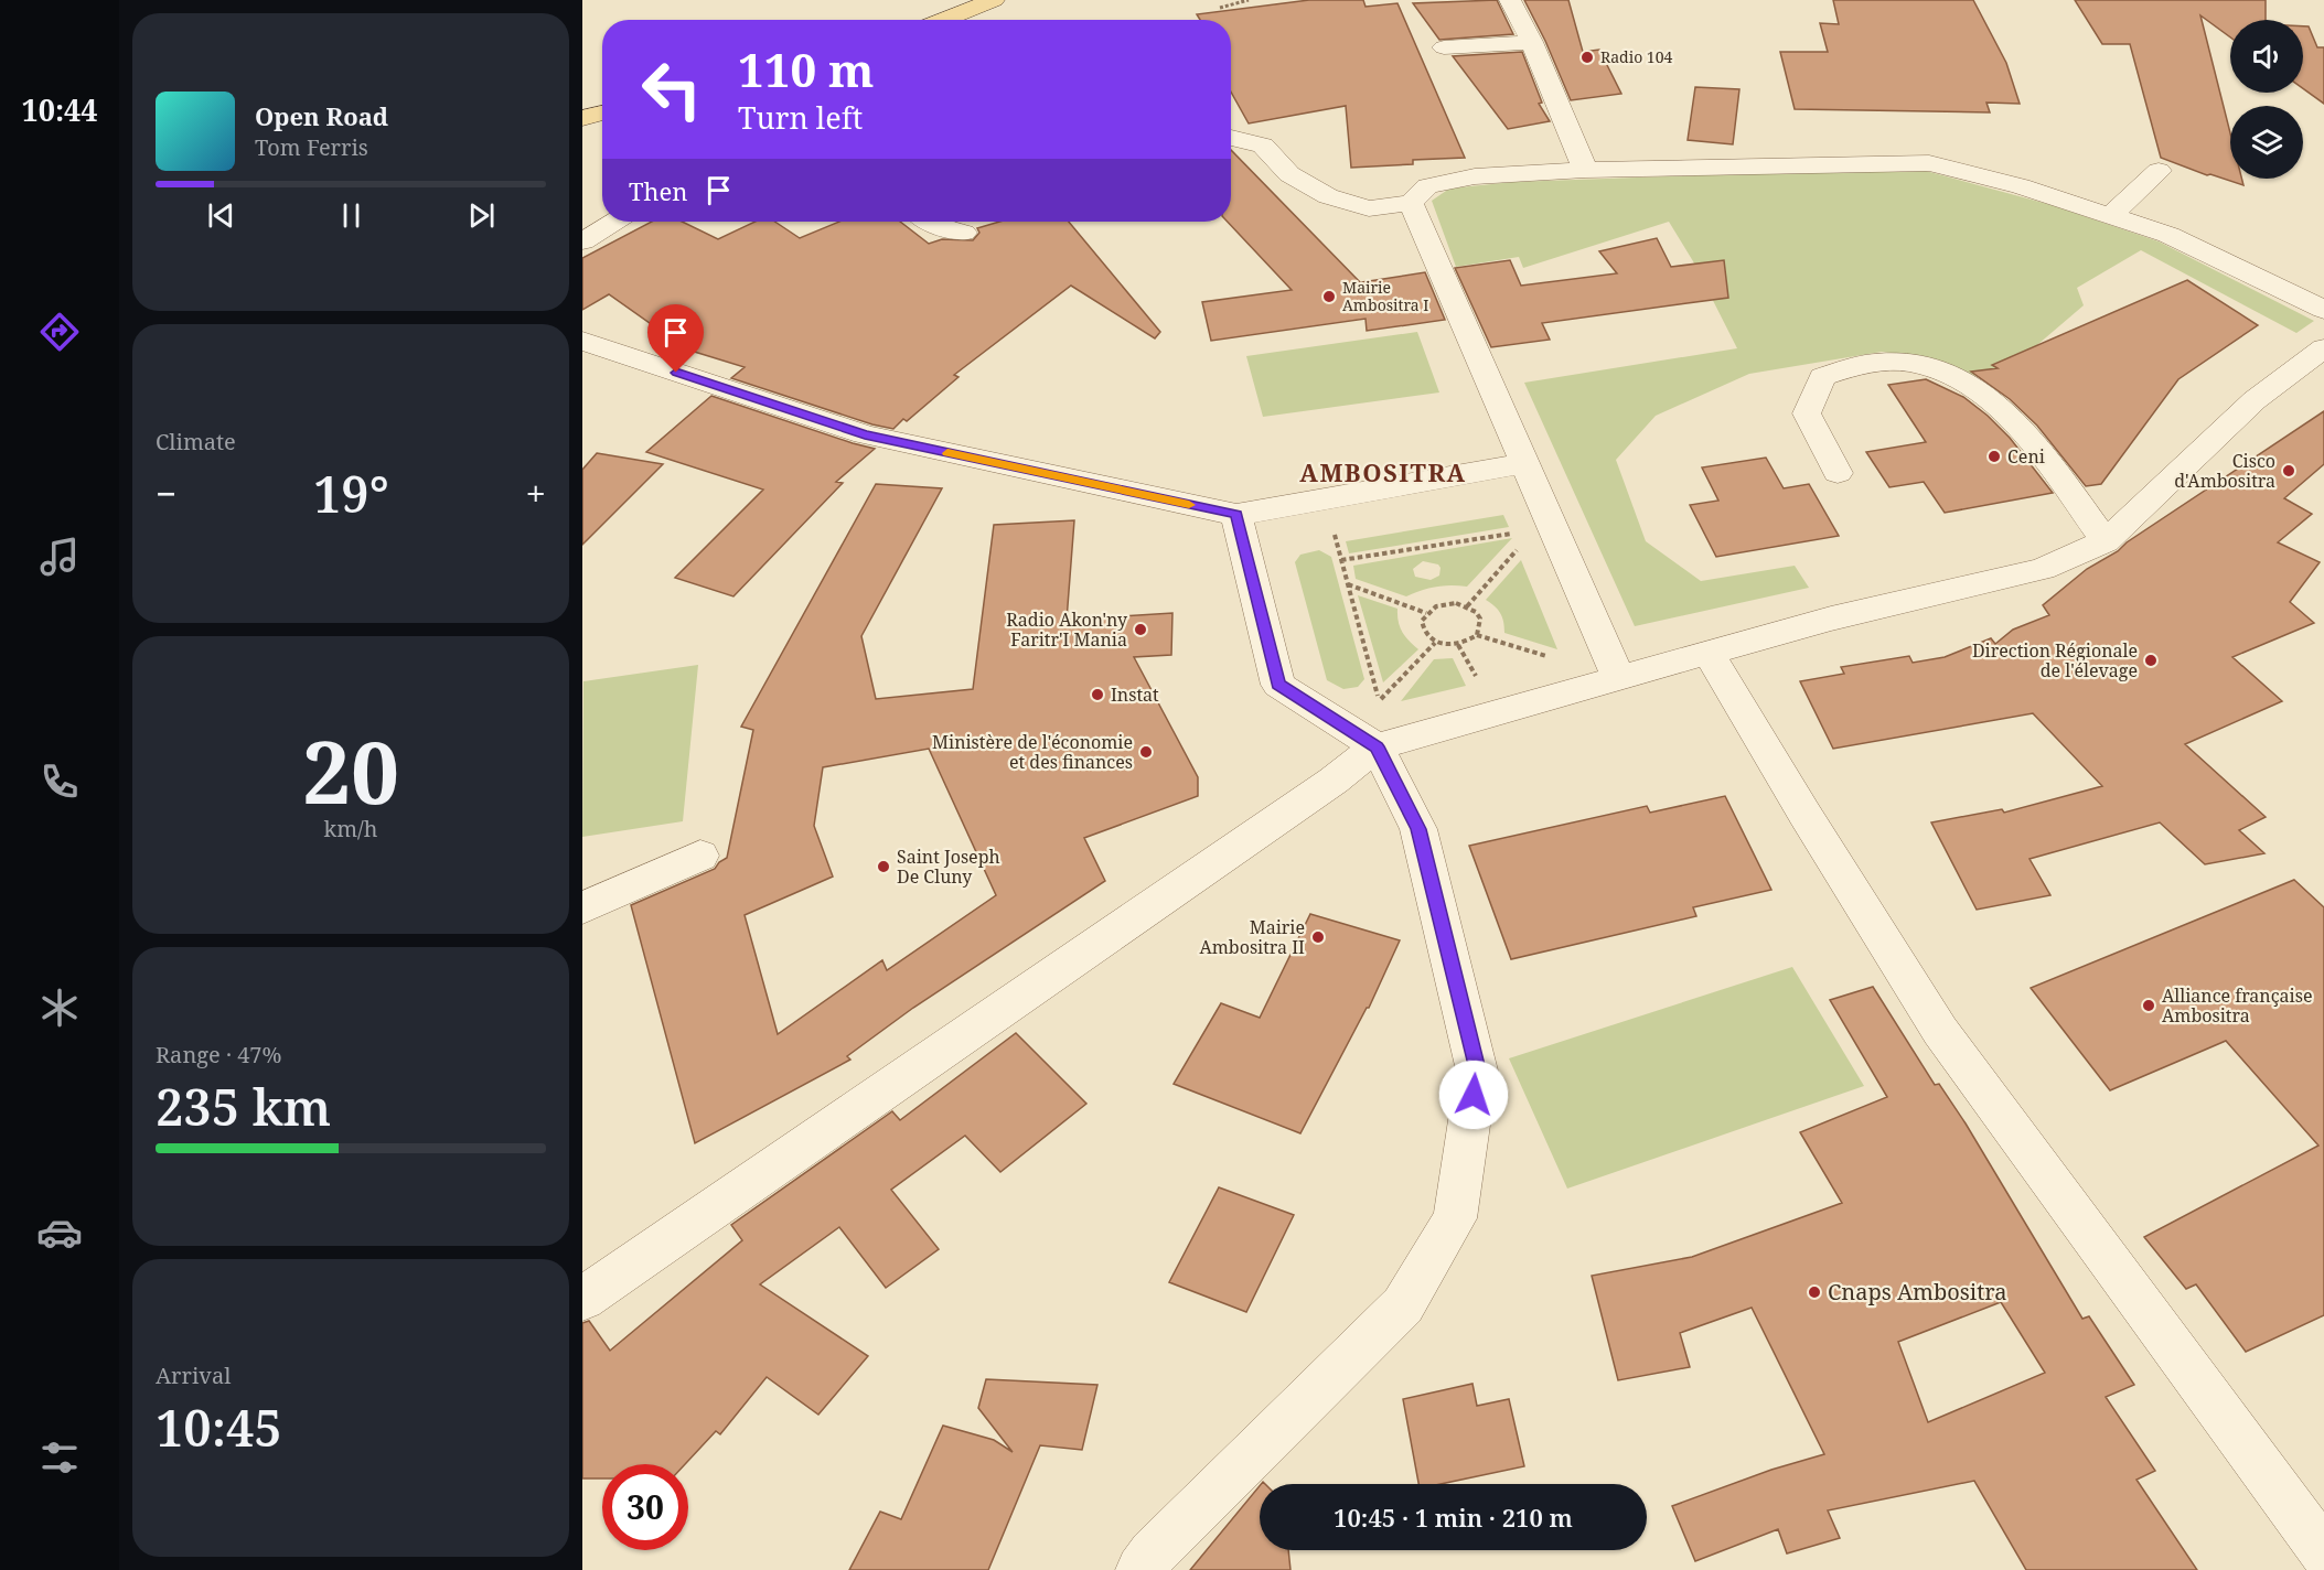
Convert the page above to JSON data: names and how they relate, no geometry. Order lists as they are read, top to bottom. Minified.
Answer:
{"districts":["AMBOSITRA"],"places":["Radio 104","Mairie Ambositra I","Ceni","Cisco d'Ambositra","Radio Akon'ny Faritr'I Mania","Direction Régionale de l'élevage","Instat","Ministère de l'économie et des finances","Saint Joseph De Cluny","Mairie Ambositra II","Alliance française Ambositra","Cnaps Ambositra"],"page":{"tabs":"10:44","turn":["110 m","Turn left"],"song":["Open Road","Tom Ferris"],"then":"Then","tile":["Climate",["20","km/h"],["Range · 47%","235 km"],["Arrival","10:45"]],"heat":["−","19°","+"],"limit":"30","trip":"10:45 · 1 min · 210 m"}}
